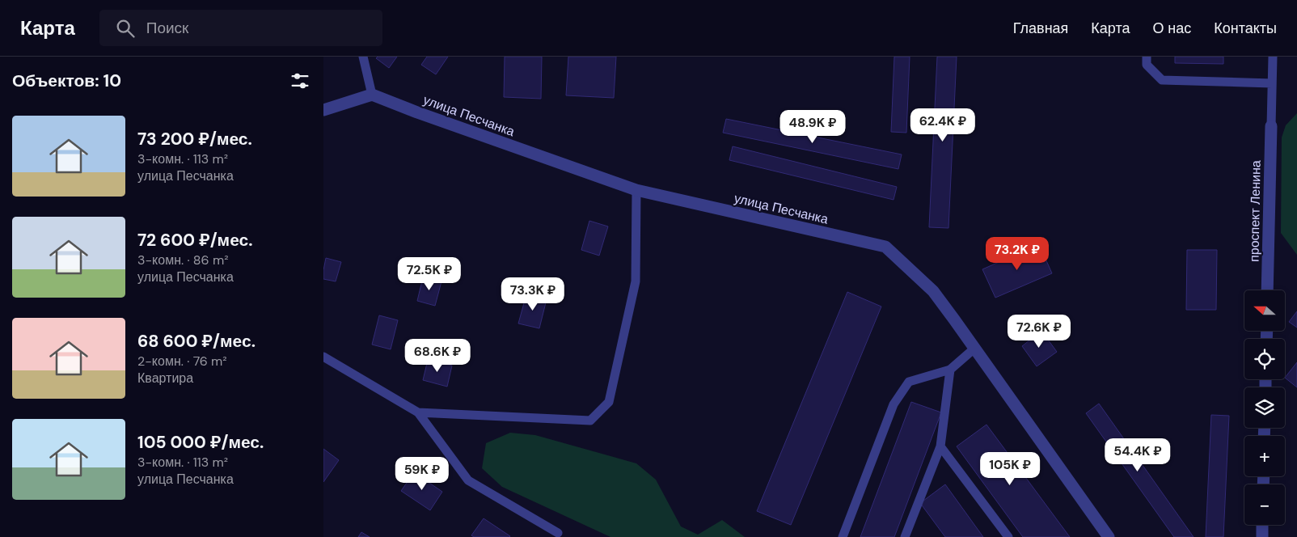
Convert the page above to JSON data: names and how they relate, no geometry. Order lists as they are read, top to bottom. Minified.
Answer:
{"streets":{"street":["улица Песчанка","проспект Ленина"]},"north":"left","page":{"header":"Карта","search":"Поиск","nav":["Главная","Карта","О нас","Контакты"],"heading":"Объектов: 10","list":[{"name":"73 200 ₽/мес.","note":"3-комн. · 113 m² · улица Песчанка"},{"name":"72 600 ₽/мес.","note":"3-комн. · 86 m² · улица Песчанка"},{"name":"68 600 ₽/мес.","note":"2-комн. · 76 m² · Квартира"},{"name":"105 000 ₽/мес.","note":"3-комн. · 113 m² · улица Песчанка"}],"price":["62.4K ₽","48.9K ₽","73.2K ₽","72.5K ₽","73.3K ₽","72.6K ₽","68.6K ₽","54.4K ₽","105K ₽","59K ₽"],"map_buttons":["+","−"]}}
